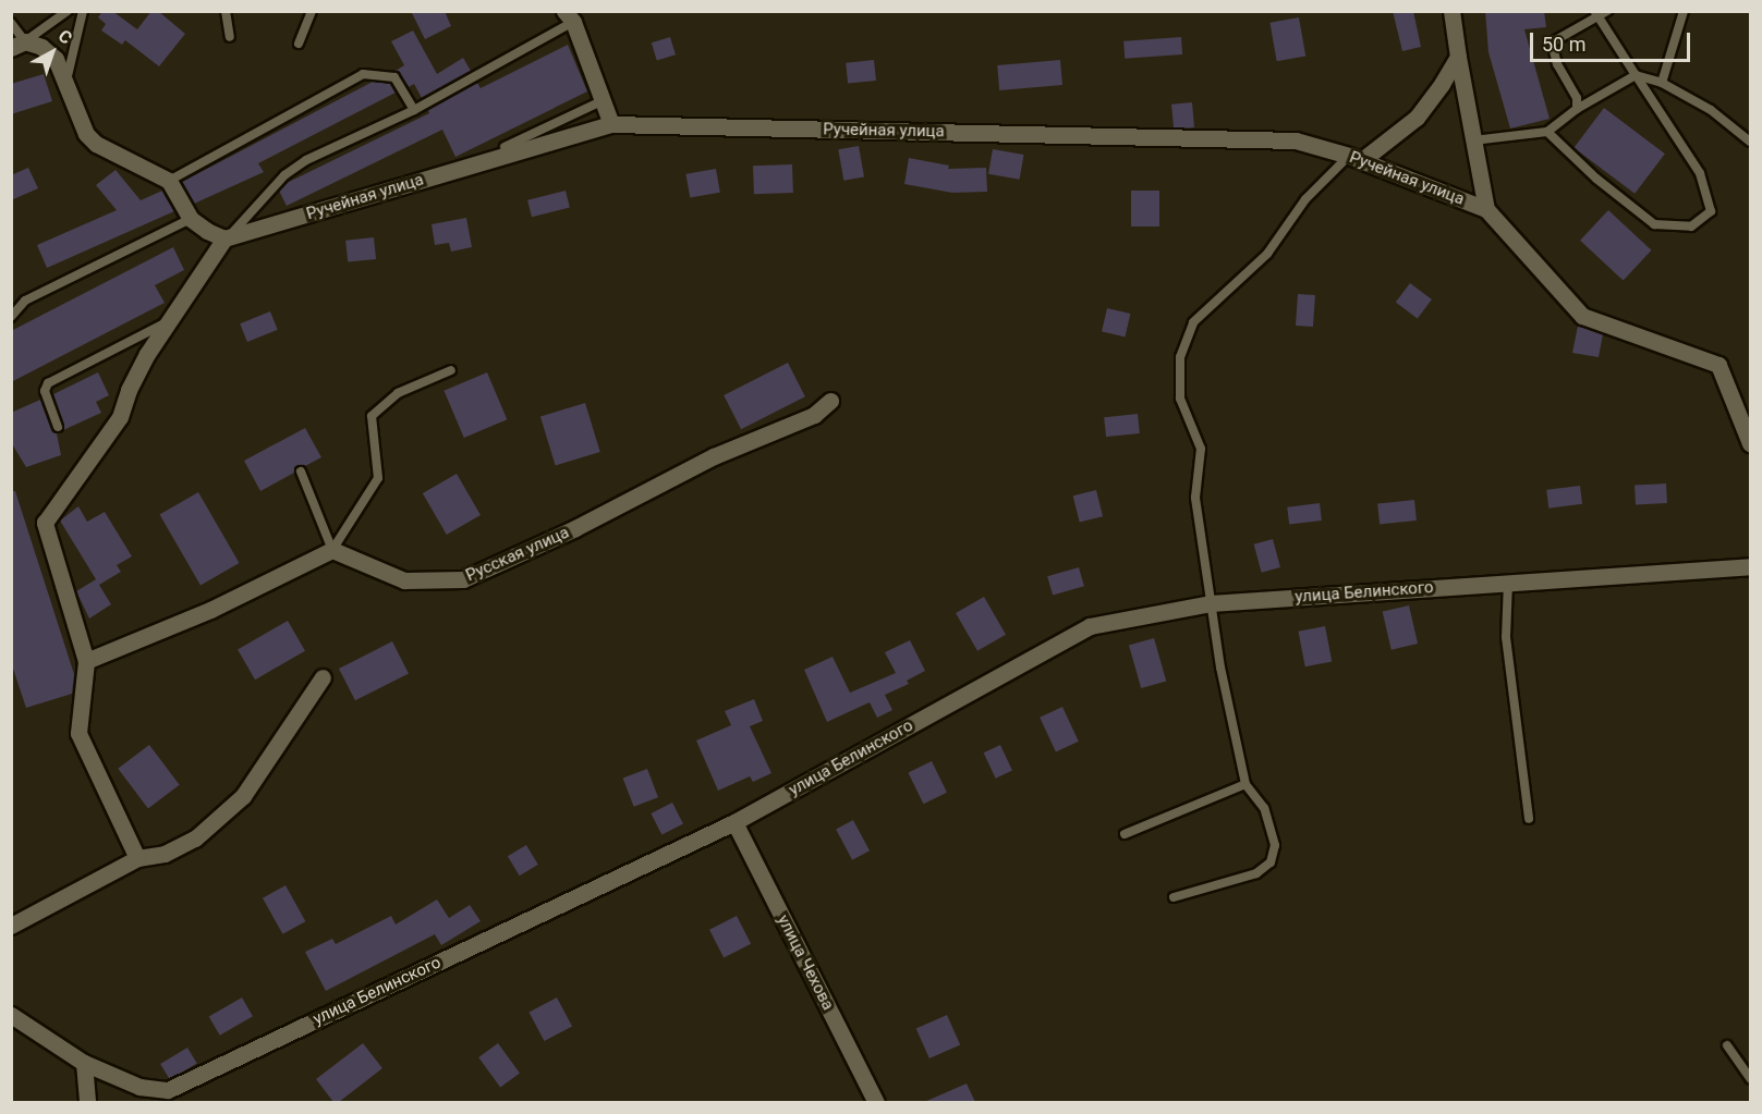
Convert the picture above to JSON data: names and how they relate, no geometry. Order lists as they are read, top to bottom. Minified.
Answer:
{"streets":{"street":["Ручейная улица","Русская улица","улица Белинского","улица Чехова"]},"crossings":[["улица Белинского","улица Чехова"]],"scale_bar":"50 m","north":"top right"}
